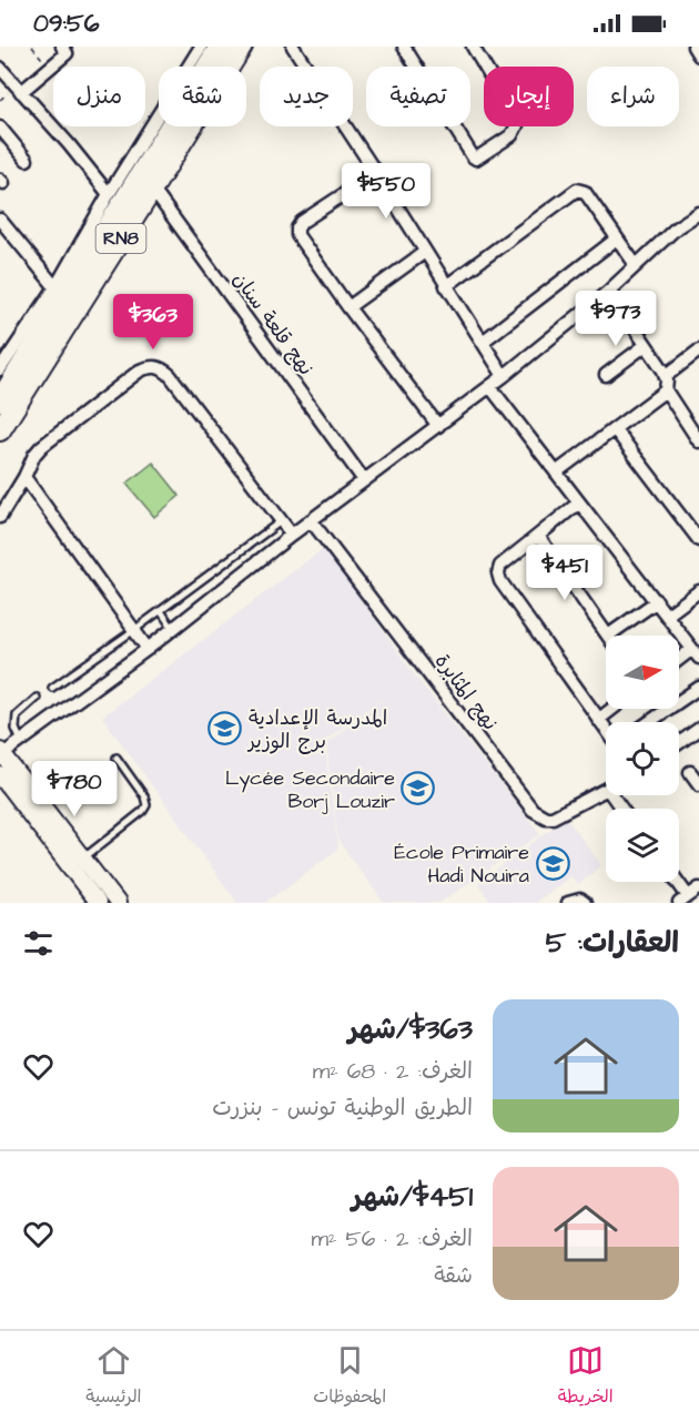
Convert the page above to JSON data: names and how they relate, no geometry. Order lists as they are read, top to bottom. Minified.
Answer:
{"streets":{"highway":["RN8"],"street":["نهج قلعة سنان","نهج المثابرة"]},"crossings":[["RN8","نهج قلعة سنان"]],"places":{"school or university":["المدرسة الإعدادية برج الوزير","Lycée Secondaire Borj Louzir","École Primaire Hadi Nouira"]},"north":"right","page":{"status":"09:56","chip":["شراء","إيجار","تصفية","جديد","شقة","منزل"],"price":["$550","$973","$363","$451","$780"],"heading":"العقارات: 5","list":[{"name":"$363/شهر","note":"الغرف: 2 · 68 m² · الطريق الوطنية تونس - بنزرت"},{"name":"$451/شهر","note":"الغرف: 2 · 56 m² · شقة"}],"tabs":["الخريطة","المحفوظات","الرئيسية"]}}
